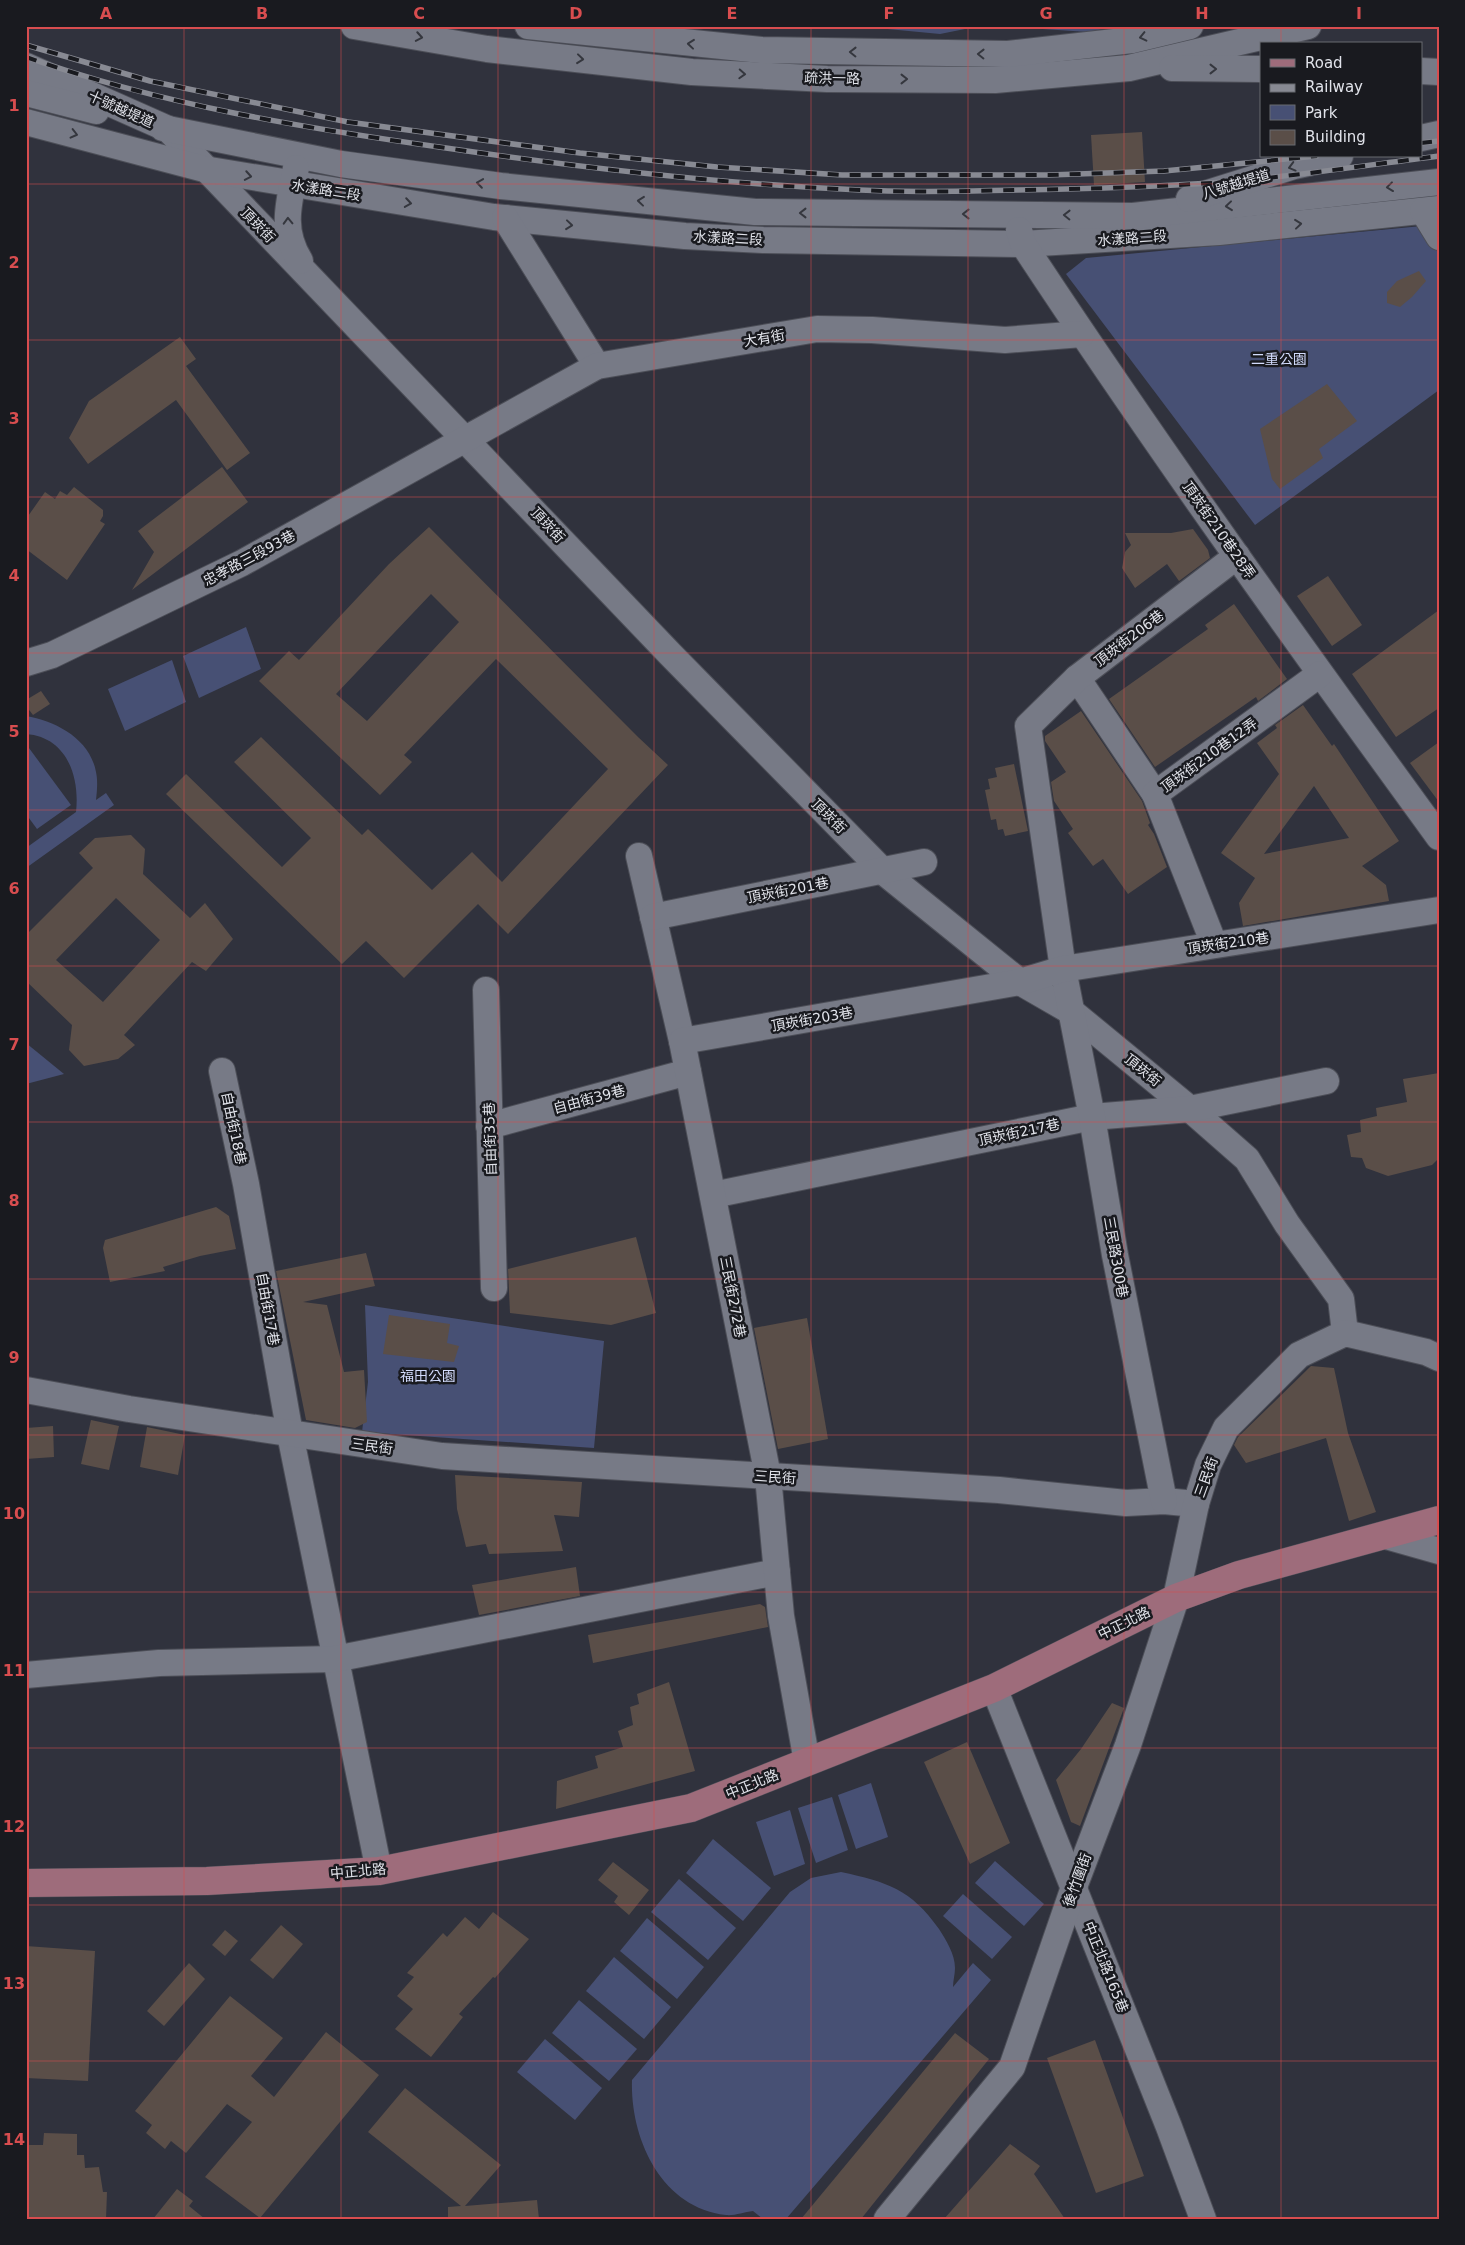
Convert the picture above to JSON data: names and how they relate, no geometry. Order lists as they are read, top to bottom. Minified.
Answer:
{"streets":{"main road":["中正北路"],"street":["疏洪一路","十號越堤道","八號越堤道","水漾路二段","頂崁街","大有街","頂崁街210巷28弄","忠孝路三段93巷","頂崁街206巷","頂崁街210巷12弄","頂崁街201巷","頂崁街210巷","頂崁街203巷","自由街39巷","自由街18巷","頂崁街217巷","自由街35巷","三民路300巷","三民街272巷","自由街17巷","三民街","後竹圍街","中正北路165巷"]},"crossings":[["十號越堤道","水漾路二段"],["十號越堤道","頂崁街"],["八號越堤道","水漾路二段"],["水漾路二段","頂崁街"],["水漾路二段","頂崁街210巷28弄"],["頂崁街","大有街"],["頂崁街","忠孝路三段93巷"],["頂崁街","頂崁街201巷"],["頂崁街","頂崁街210巷"],["頂崁街","頂崁街203巷"],["頂崁街","頂崁街217巷"],["頂崁街","三民路300巷"],["頂崁街","三民街"],["大有街","頂崁街210巷28弄"],["大有街","忠孝路三段93巷"],["頂崁街210巷28弄","頂崁街206巷"],["頂崁街210巷28弄","頂崁街210巷12弄"],["頂崁街206巷","三民路300巷"],["頂崁街210巷12弄","頂崁街210巷"],["頂崁街210巷","頂崁街203巷"],["頂崁街210巷","三民路300巷"],["自由街39巷","自由街35巷"],["自由街39巷","三民街272巷"],["自由街18巷","自由街17巷"],["頂崁街217巷","三民路300巷"],["頂崁街217巷","三民街272巷"],["三民路300巷","三民街"],["三民街272巷","三民街"],["三民街272巷","中正北路"],["自由街17巷","三民街"],["自由街17巷","中正北路"],["三民街","後竹圍街"],["中正北路","後竹圍街"],["中正北路","中正北路165巷"],["後竹圍街","中正北路165巷"]],"parks":["二重公園","福田公園"],"legend":["Road","Railway","Park","Building"],"grid":{"columns":["A","B","C","D","E","F","G","H","I"],"rows":["1","2","3","4","5","6","7","8","9","10","11","12","13","14"]}}
